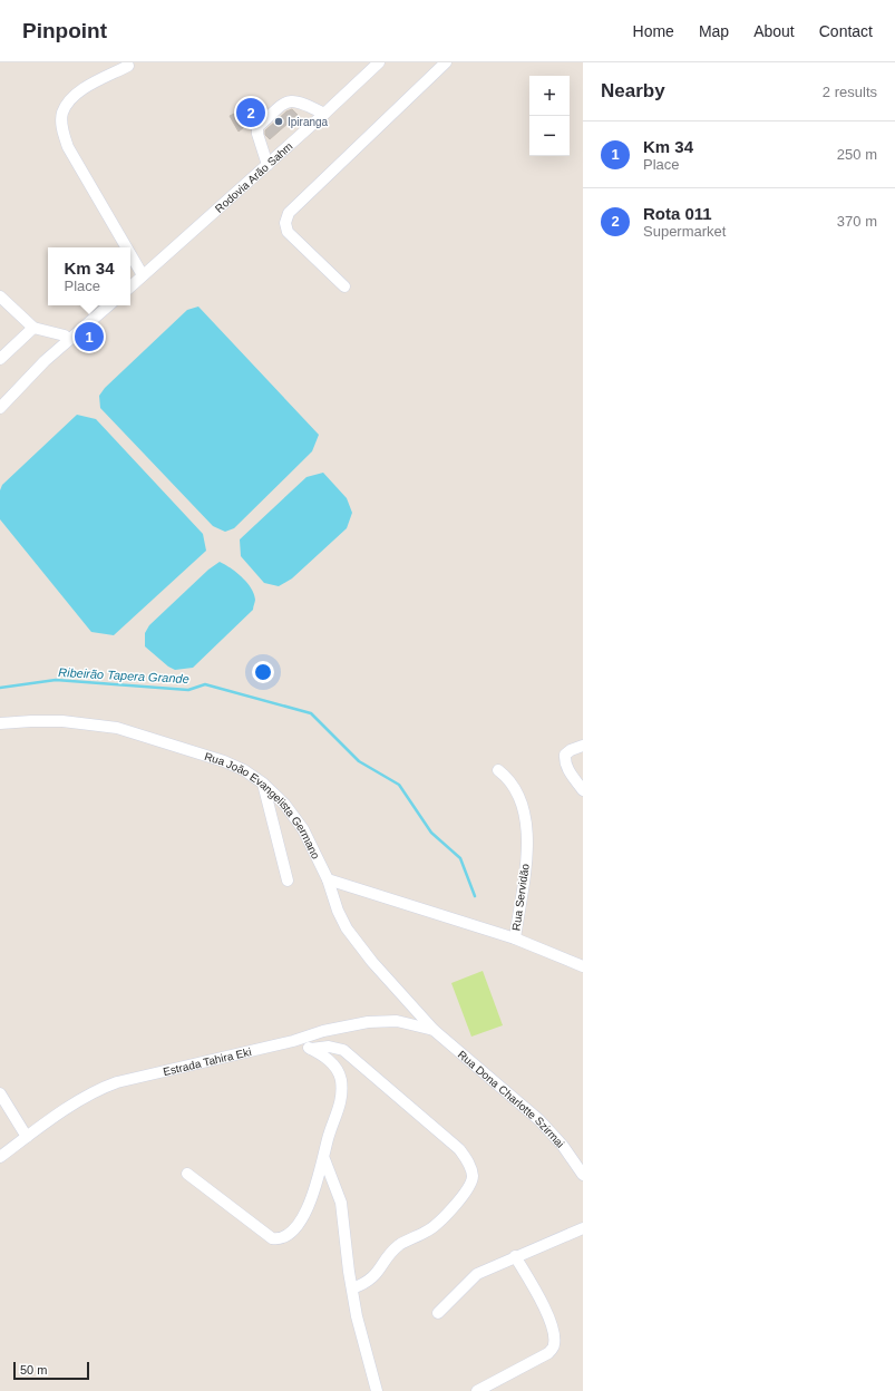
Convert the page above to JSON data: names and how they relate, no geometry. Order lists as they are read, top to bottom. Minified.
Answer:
{"streets":{"street":["Rodovia Arão Sahm","Rua João Evangelista Germano","Rua Servidão","Estrada Tahira Eki","Rua Dona Charlotte Szirmai"]},"crossings":[["Rua João Evangelista Germano","Estrada Tahira Eki"],["Rua João Evangelista Germano","Rua Dona Charlotte Szirmai"],["Estrada Tahira Eki","Rua Dona Charlotte Szirmai"]],"water":["Ribeirão Tapera Grande"],"places":["Ipiranga"],"scale_bar":"50 m","page":{"header":"Pinpoint","nav":["Home","Map","About","Contact"],"heading":["Nearby","2 results"],"map_buttons":["+","−"],"pins":["2","1"],"list":[{"mark":"1","name":"Km 34","note":"Place","value":"250 m"},{"mark":"2","name":"Rota 011","note":"Supermarket","value":"370 m"}],"popup":["Km 34","Place"],"scale":"50 m"}}
